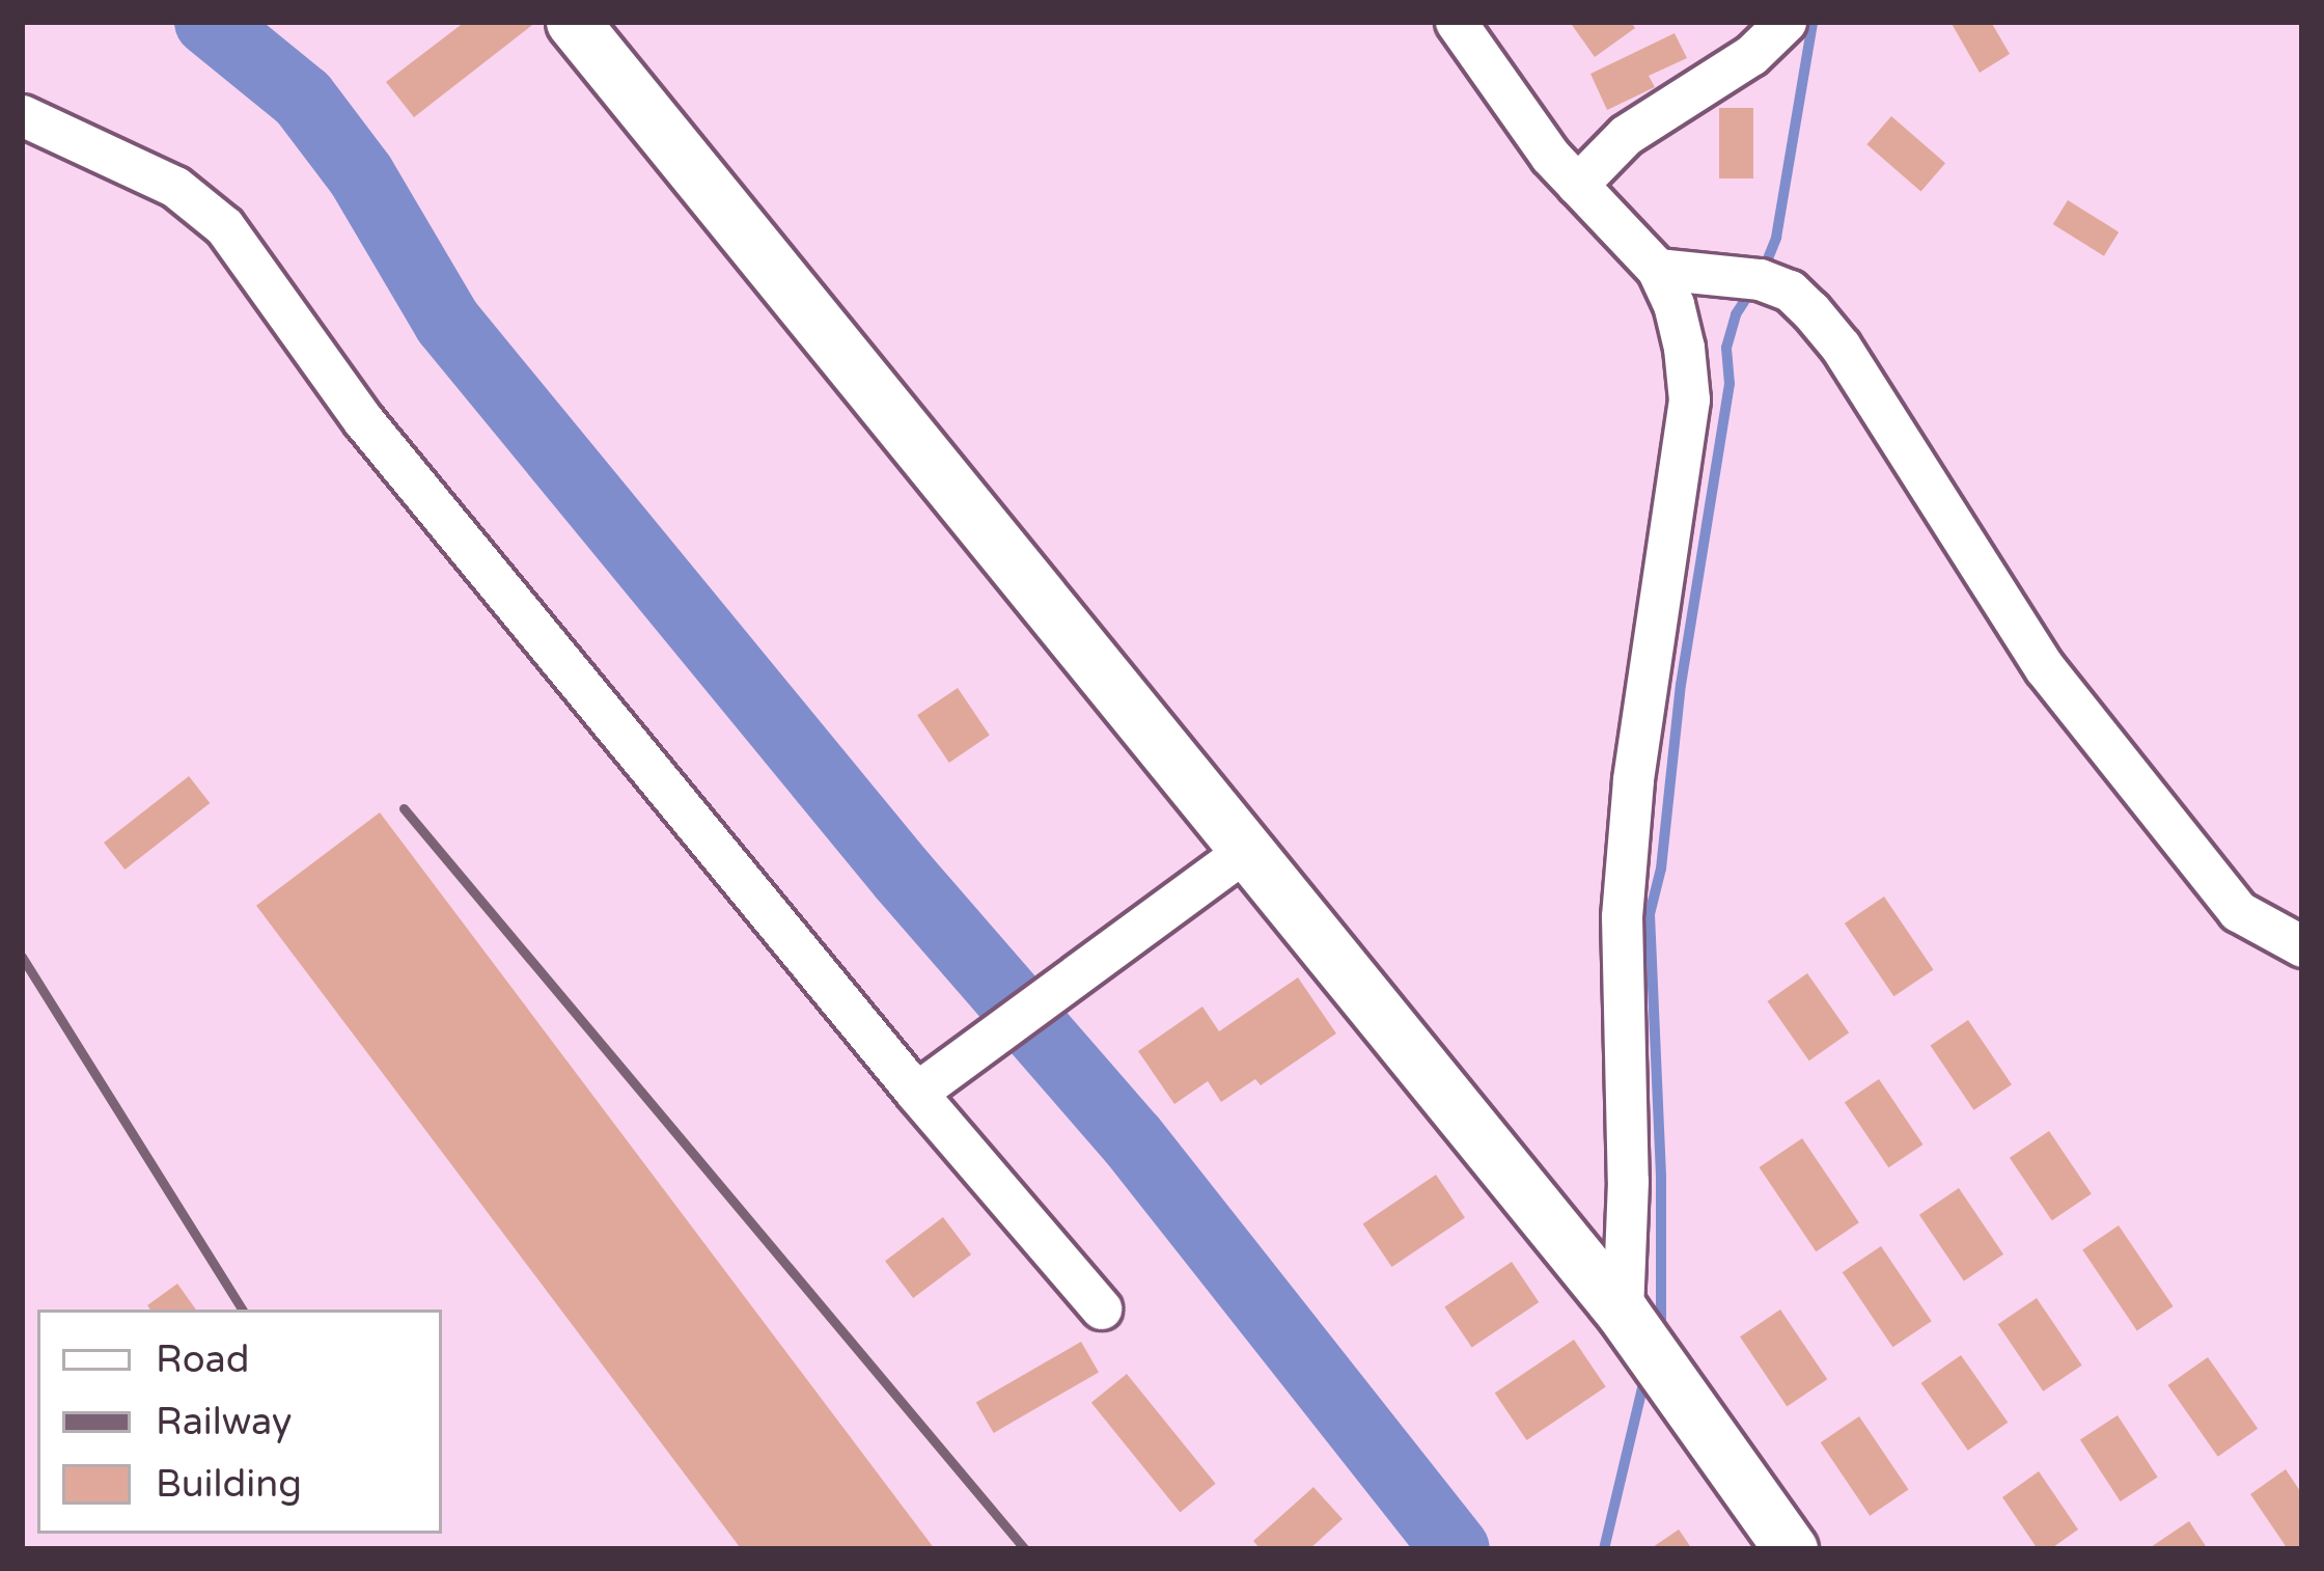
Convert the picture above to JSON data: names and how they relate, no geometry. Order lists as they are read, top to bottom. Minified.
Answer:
{"legend":["Road","Railway","Building"]}
